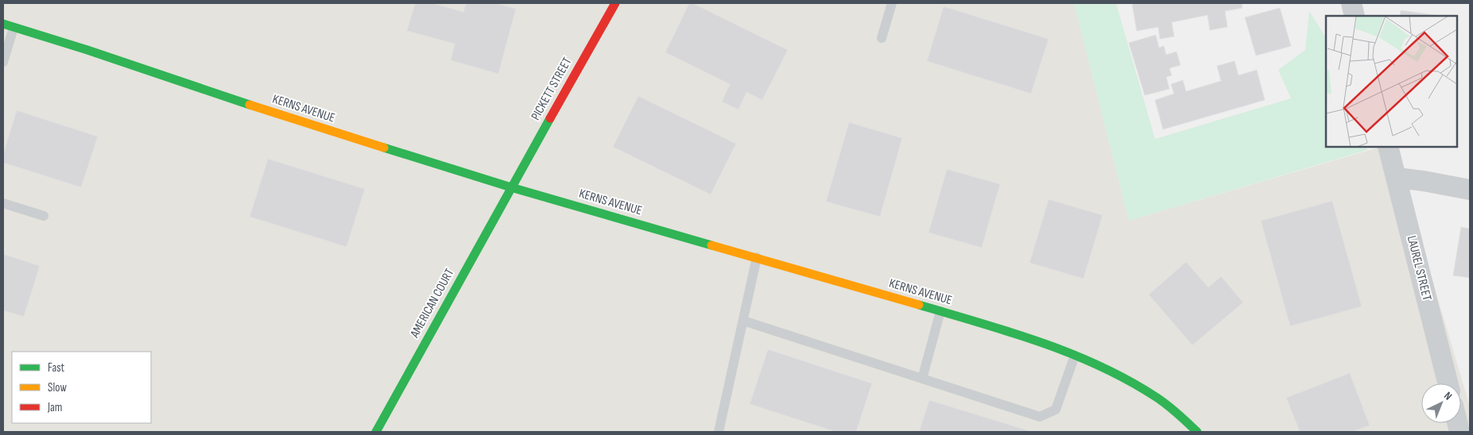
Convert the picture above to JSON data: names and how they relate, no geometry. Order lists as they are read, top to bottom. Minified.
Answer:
{"streets":{"street":["PICKETT STREET","KERNS AVENUE","LAUREL STREET","AMERICAN COURT"]},"crossings":[["PICKETT STREET","KERNS AVENUE"],["PICKETT STREET","AMERICAN COURT"],["KERNS AVENUE","AMERICAN COURT"]],"legend":["Fast","Slow","Jam"],"north":"top right"}
